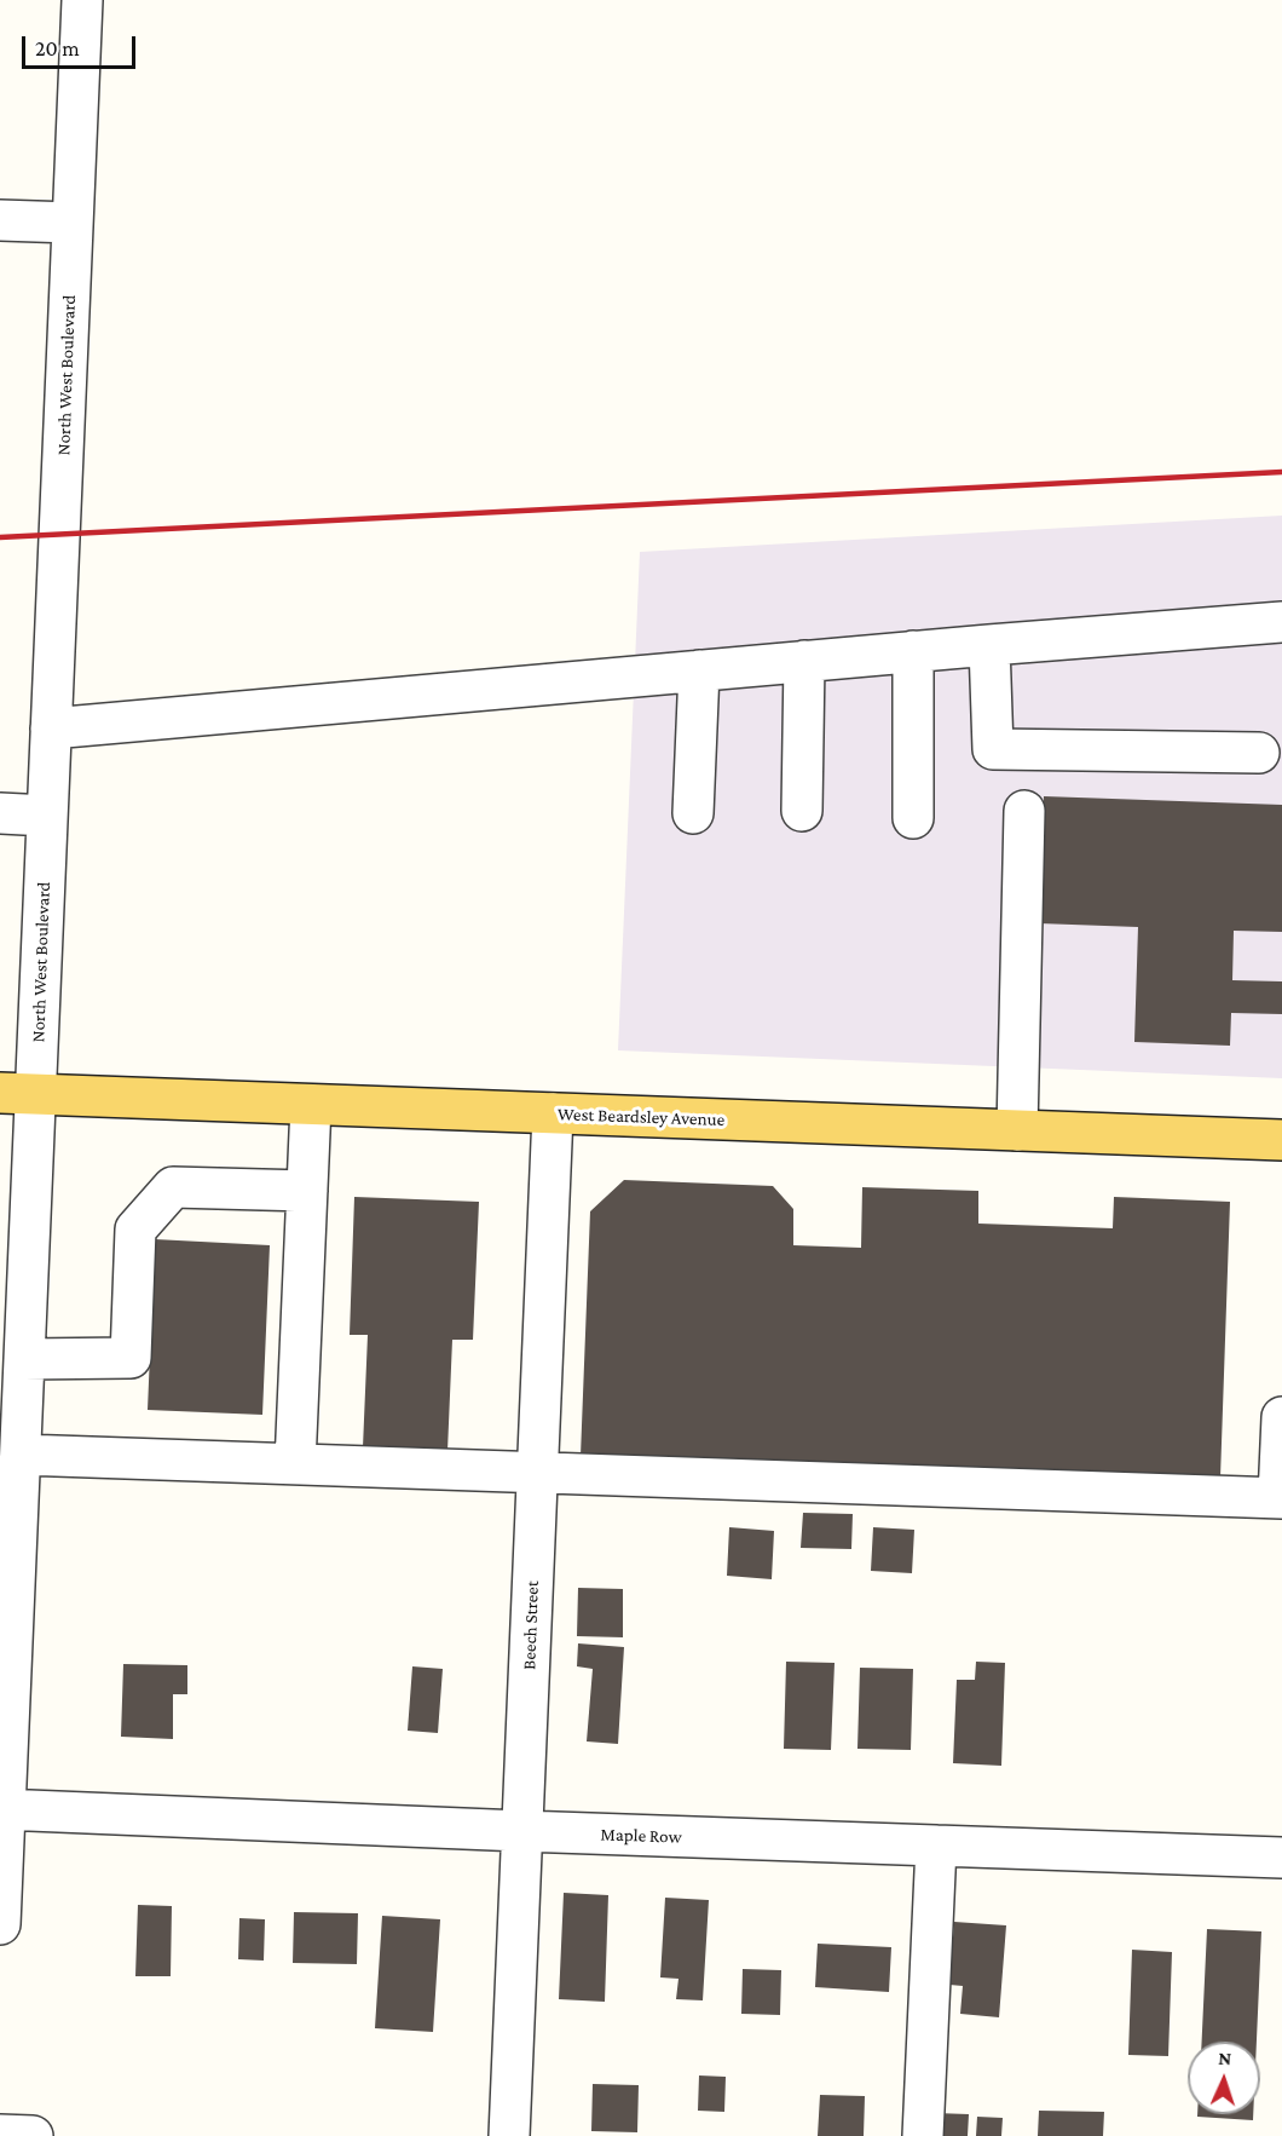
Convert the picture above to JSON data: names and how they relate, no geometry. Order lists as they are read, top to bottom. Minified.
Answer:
{"streets":{"main road":["West Beardsley Avenue"],"street":["North West Boulevard","Beech Street","Maple Row"]},"crossings":[["North West Boulevard","West Beardsley Avenue"],["North West Boulevard","Maple Row"],["West Beardsley Avenue","Beech Street"],["Beech Street","Maple Row"]],"scale_bar":"20 m","north":"top"}
